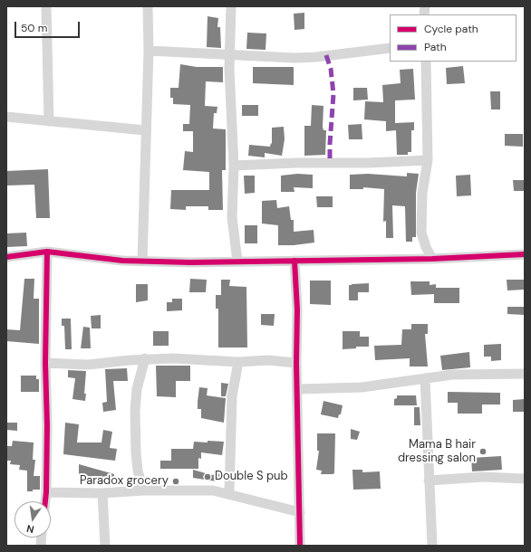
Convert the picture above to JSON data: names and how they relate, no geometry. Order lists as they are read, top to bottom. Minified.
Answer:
{"places":["Mama B hair dressing salon","Double S pub","Paradox grocery"],"legend":["Cycle path","Path"],"scale_bar":"50 m","north":"bottom"}
